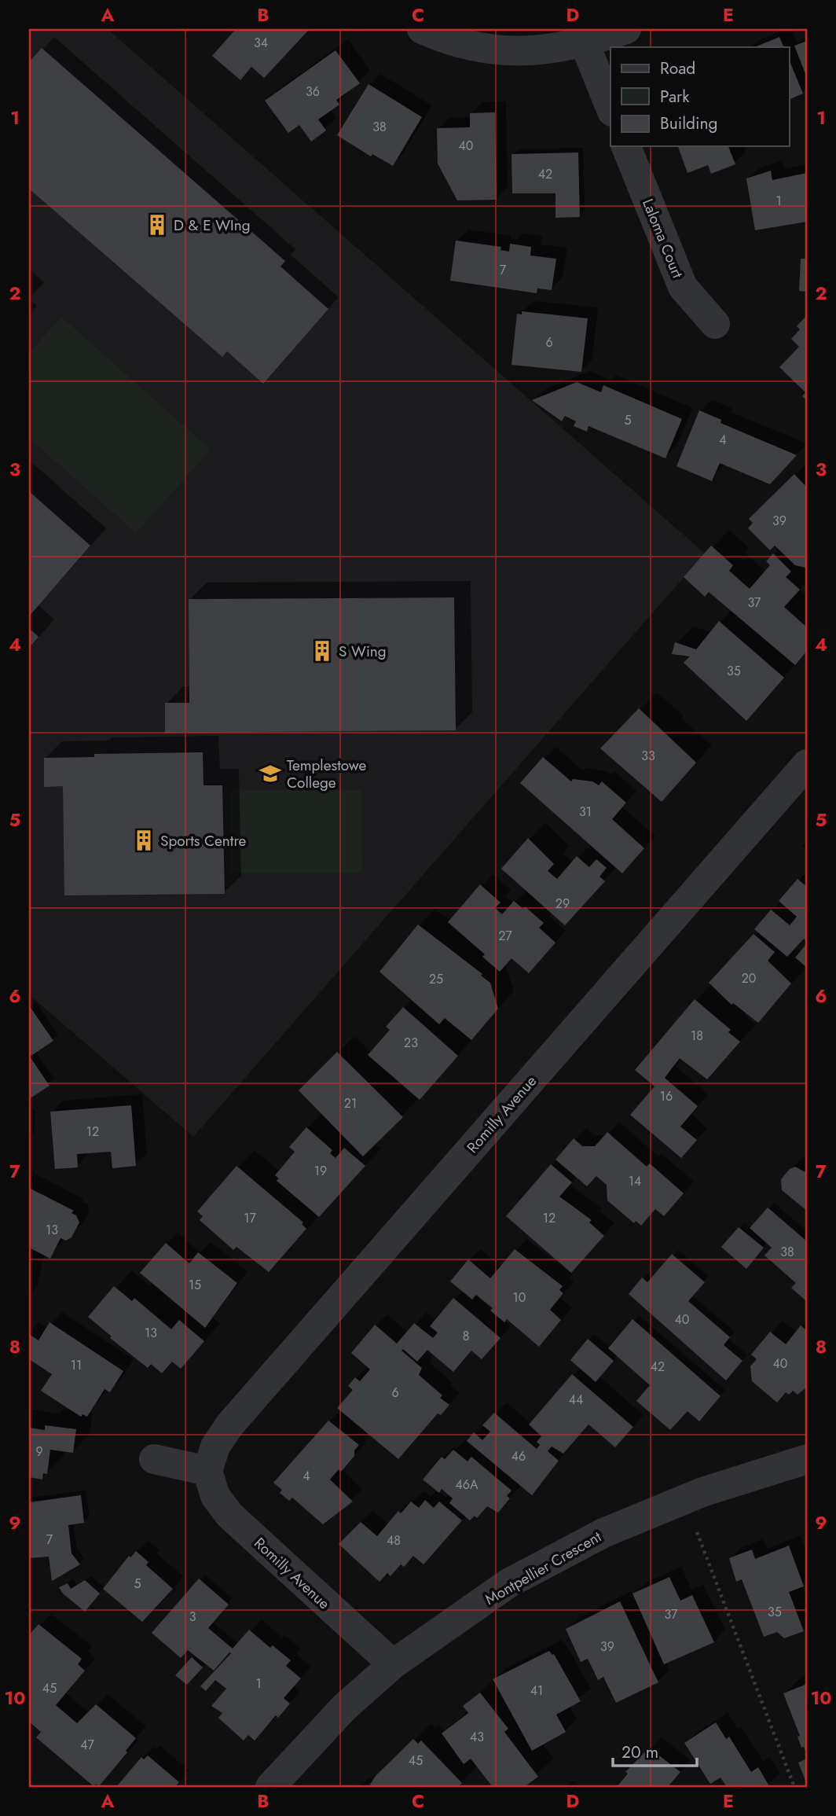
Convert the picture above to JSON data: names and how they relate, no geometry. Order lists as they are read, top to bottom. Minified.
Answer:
{"streets":{"street":["Laloma Court","Romilly Avenue","Montpellier Crescent"]},"crossings":[["Romilly Avenue","Montpellier Crescent"]],"places":{"building":["D & E WIng","S Wing","Sports Centre"],"school or university":["Templestowe College"]},"house_numbers":["34","36","38","40","42","1","7","6","5","4","39","37","35","33","31","29","27","20","25","18","23","16","21","12","19","14","17","12","13","38","15","10","40","13","8","40","11","42","6","44","9","46","4","46A","7","48","5","35","37","3","39","1","45","41","43","47","45"],"legend":["Road","Park","Building"],"scale_bar":"20 m","grid":{"columns":["A","B","C","D","E"],"rows":["1","2","3","4","5","6","7","8","9","10"]}}
